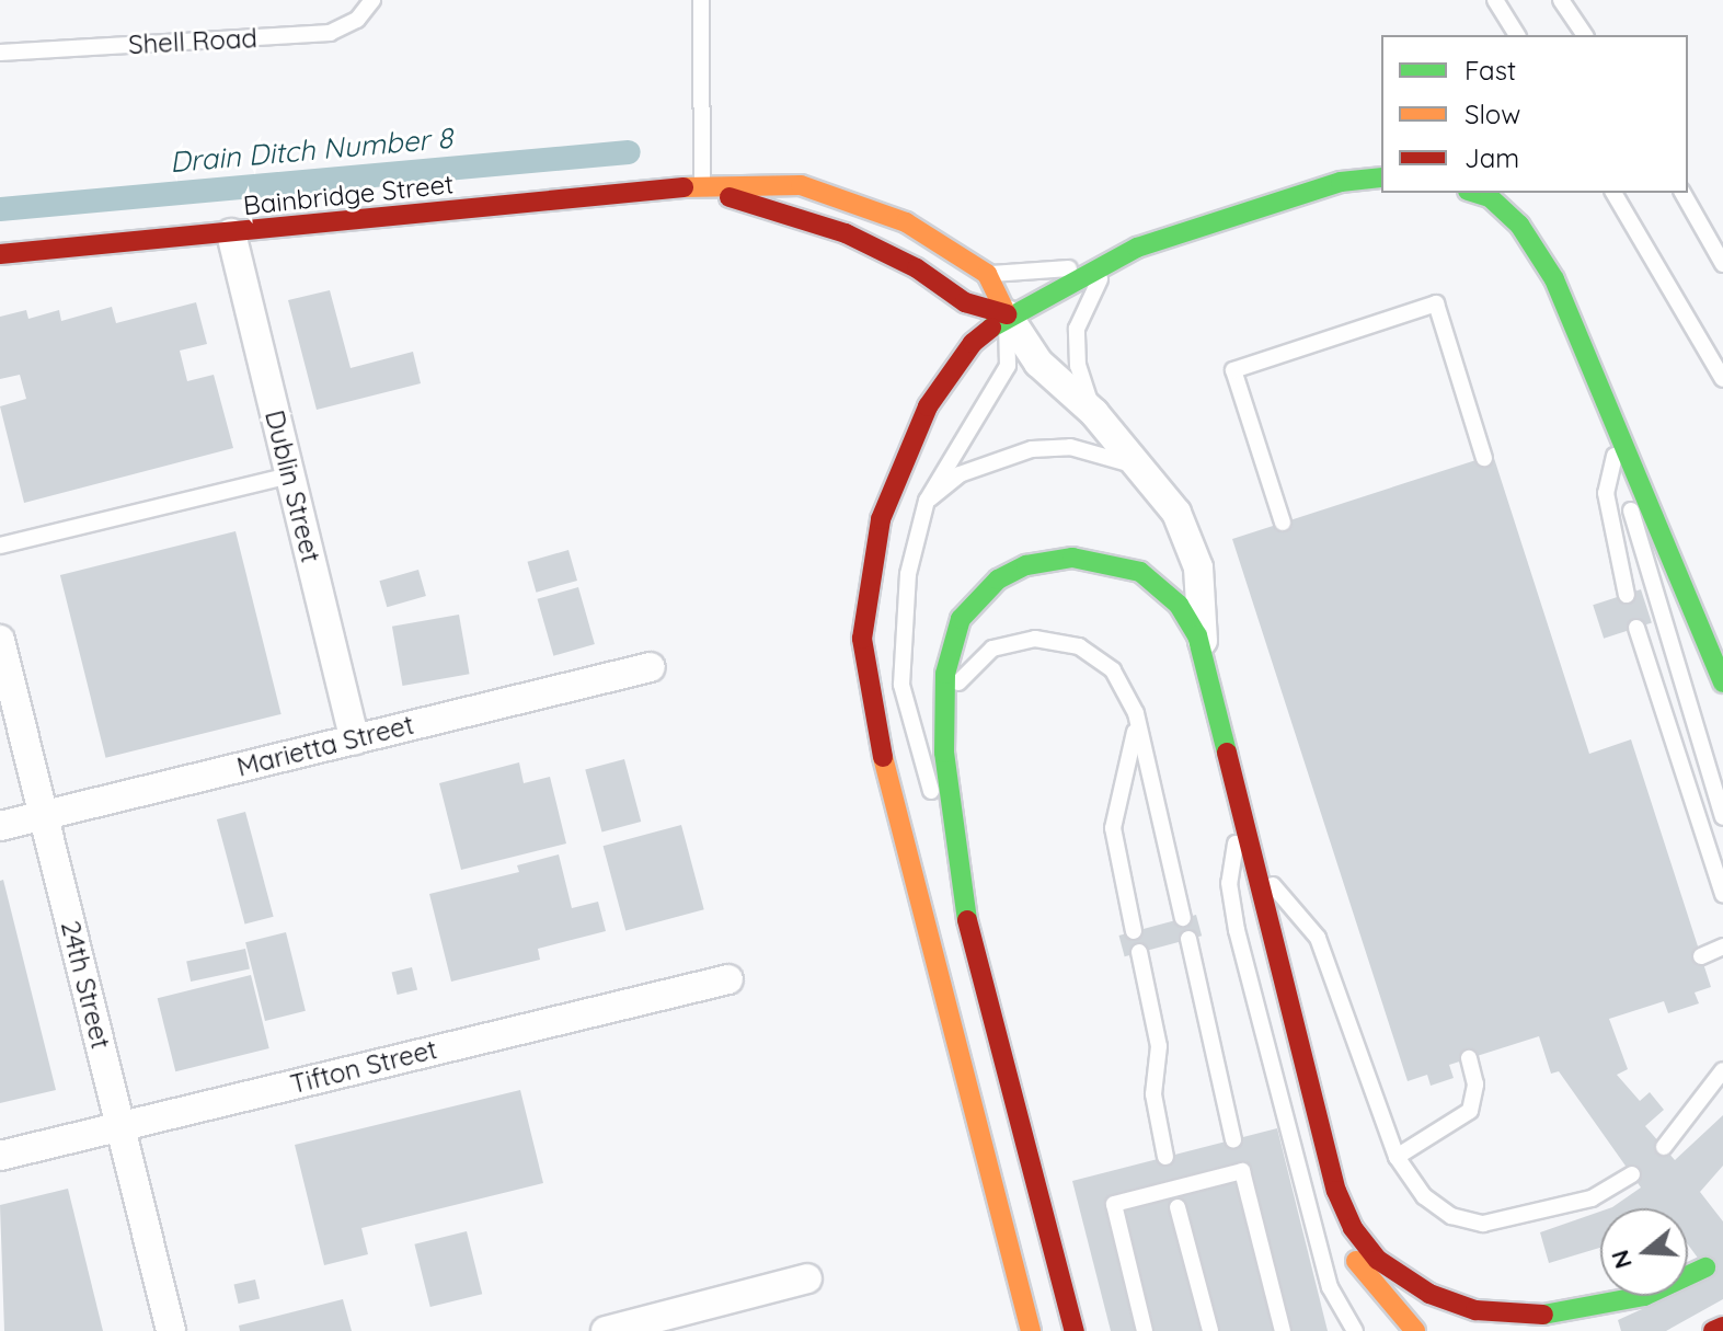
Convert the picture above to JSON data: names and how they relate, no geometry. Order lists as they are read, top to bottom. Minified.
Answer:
{"streets":{"main road":["Bainbridge Street"],"street":["Dublin Street","Marietta Street","24th Street","Tifton Street"],"lane":["Shell Road"]},"crossings":[["Bainbridge Street","Dublin Street"],["Dublin Street","Marietta Street"],["Marietta Street","24th Street"],["24th Street","Tifton Street"]],"water":["Drain Ditch Number 8"],"legend":["Fast","Slow","Jam"],"north":"left"}
